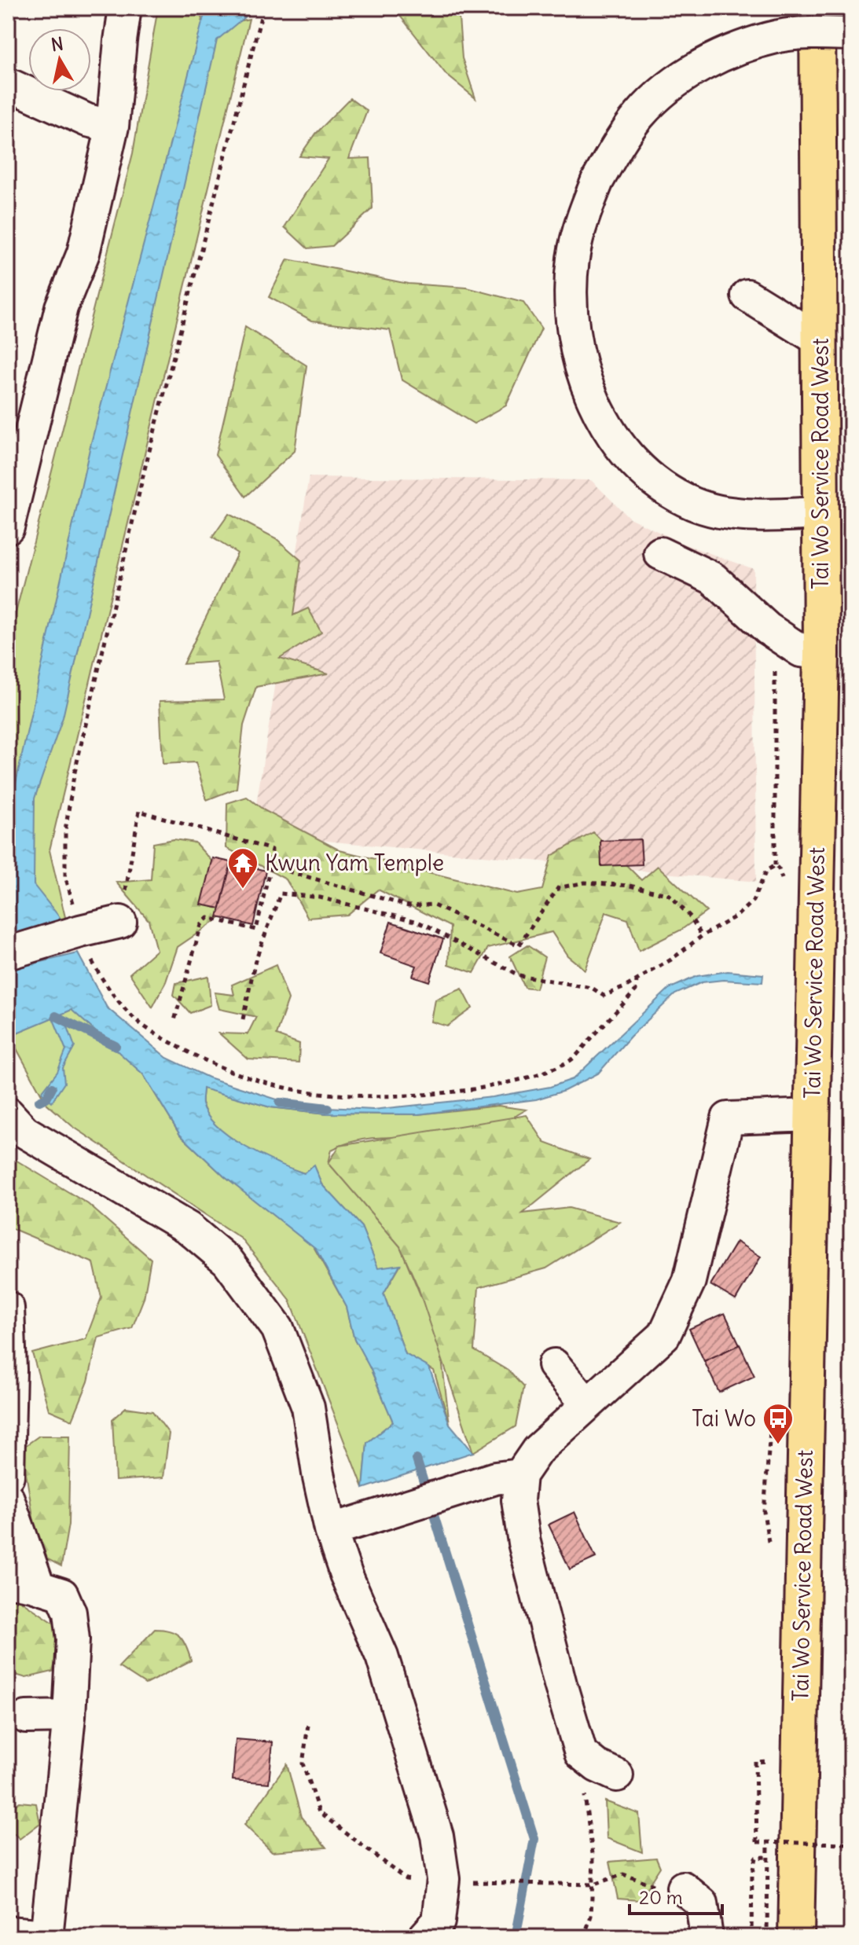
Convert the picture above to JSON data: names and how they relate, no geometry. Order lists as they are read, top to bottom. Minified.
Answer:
{"streets":{"main road":["Tai Wo Service Road West"]},"places":{"temple":["Kwun Yam Temple"],"bus stop":["Tai Wo"]},"scale_bar":"20 m","north":"top"}
